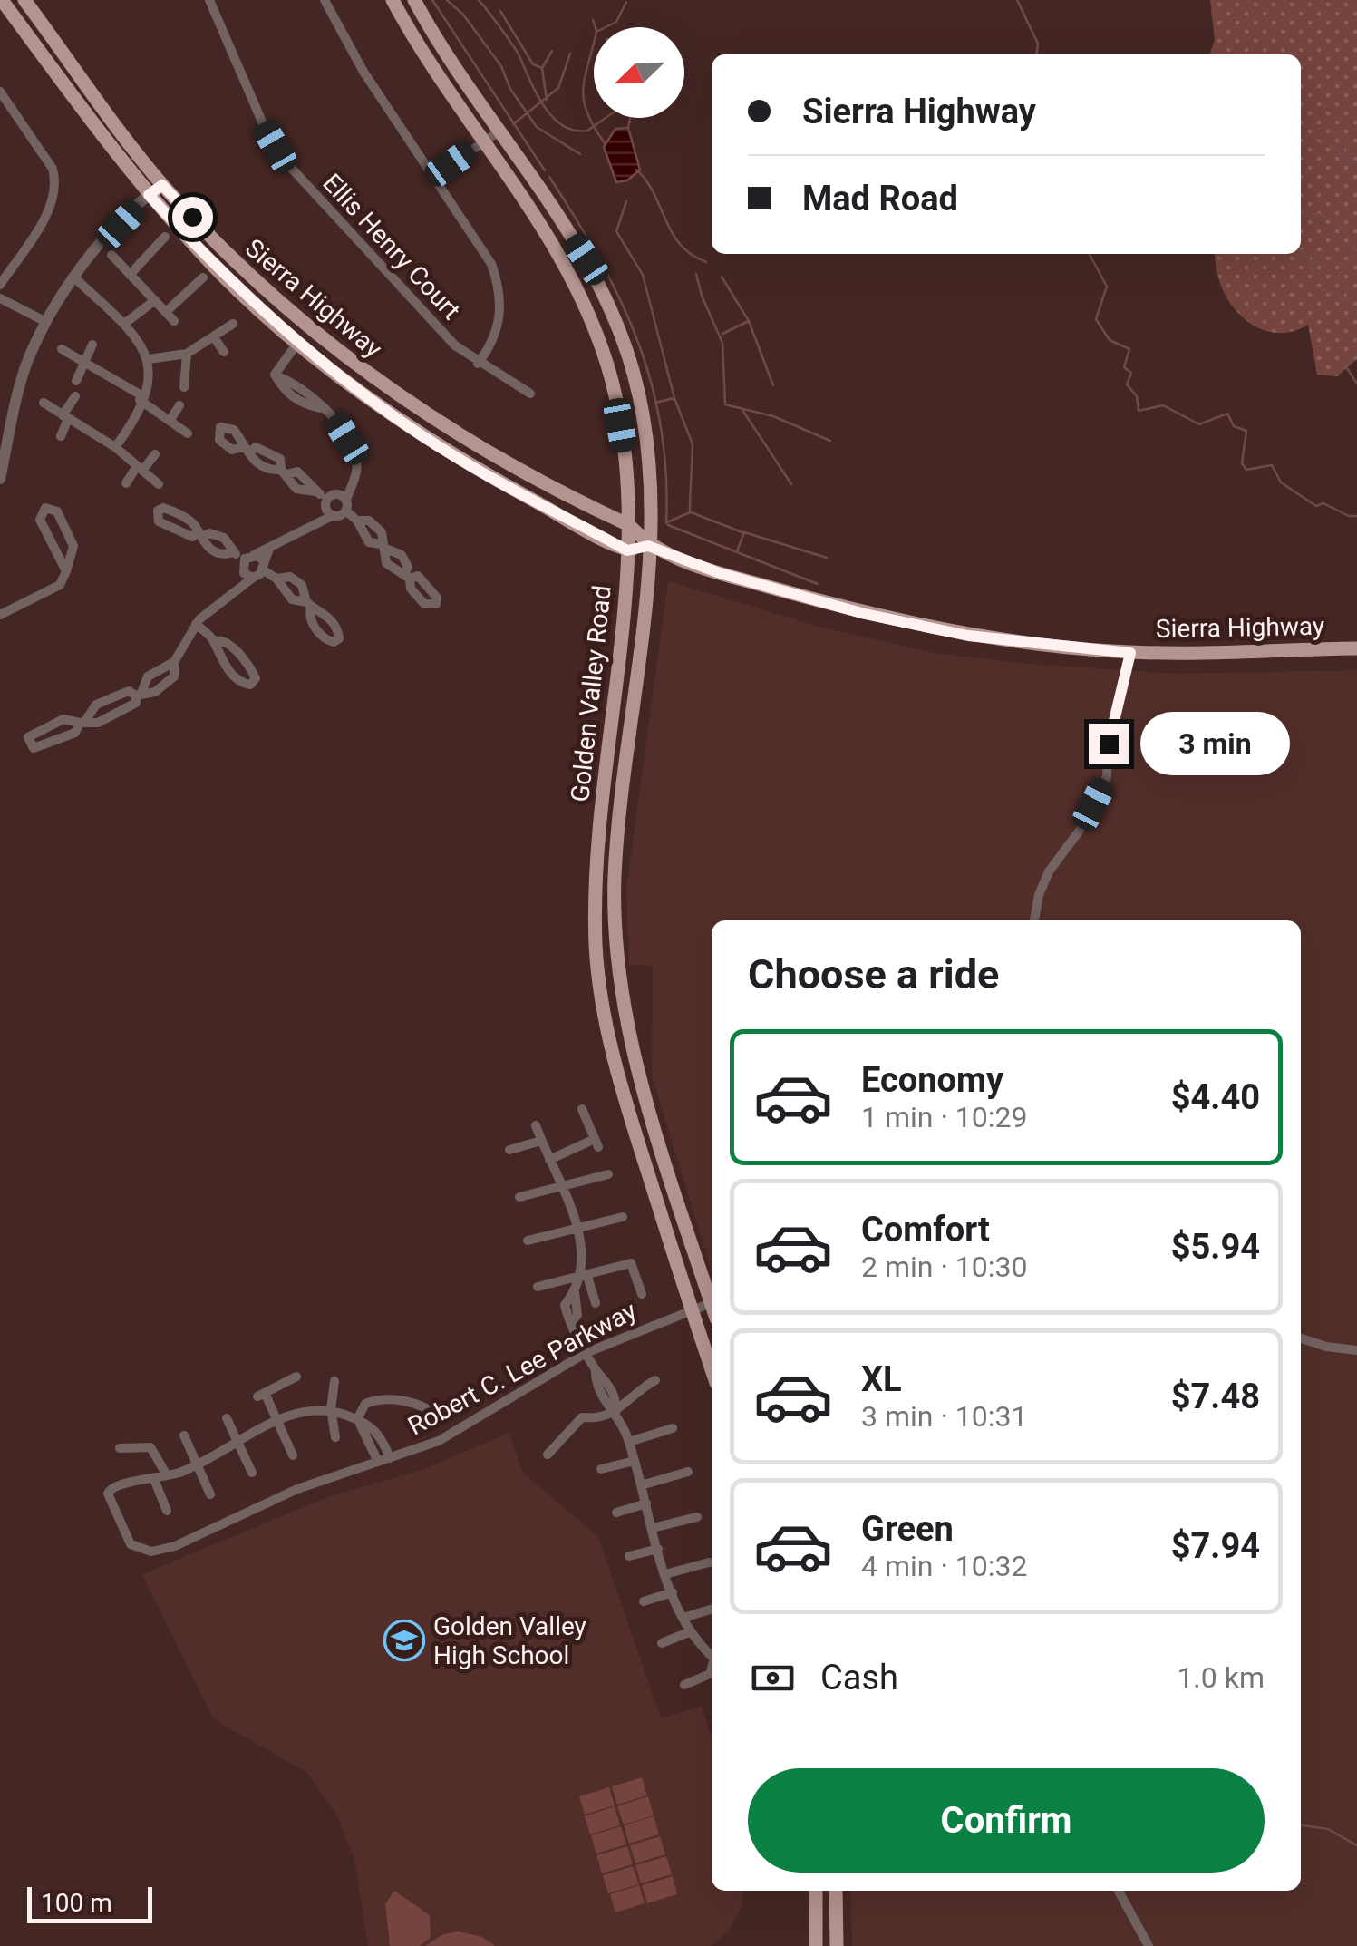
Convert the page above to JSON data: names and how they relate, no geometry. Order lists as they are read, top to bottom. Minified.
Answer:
{"streets":{"main road":["Sierra Highway","Golden Valley Road"],"street":["Ellis Henry Court","Robert C. Lee Parkway"]},"crossings":[["Sierra Highway","Golden Valley Road"],["Golden Valley Road","Robert C. Lee Parkway"]],"places":{"school or university":["Golden Valley High School"]},"scale_bar":"100 m","north":"bottom left","page":{"banner":["Sierra Highway","Mad Road"],"bubble":"3 min","heading":"Choose a ride","list":[{"name":"Economy","note":"1 min · 10:29","value":"$4.40"},{"name":"Comfort","note":"2 min · 10:30","value":"$5.94"},{"name":"XL","note":"3 min · 10:31","value":"$7.48"},{"name":"Green","note":"4 min · 10:32","value":"$7.94"}],"pay":["Cash","1.0 km"],"buttons":"Confirm","scale":"100 m"}}
